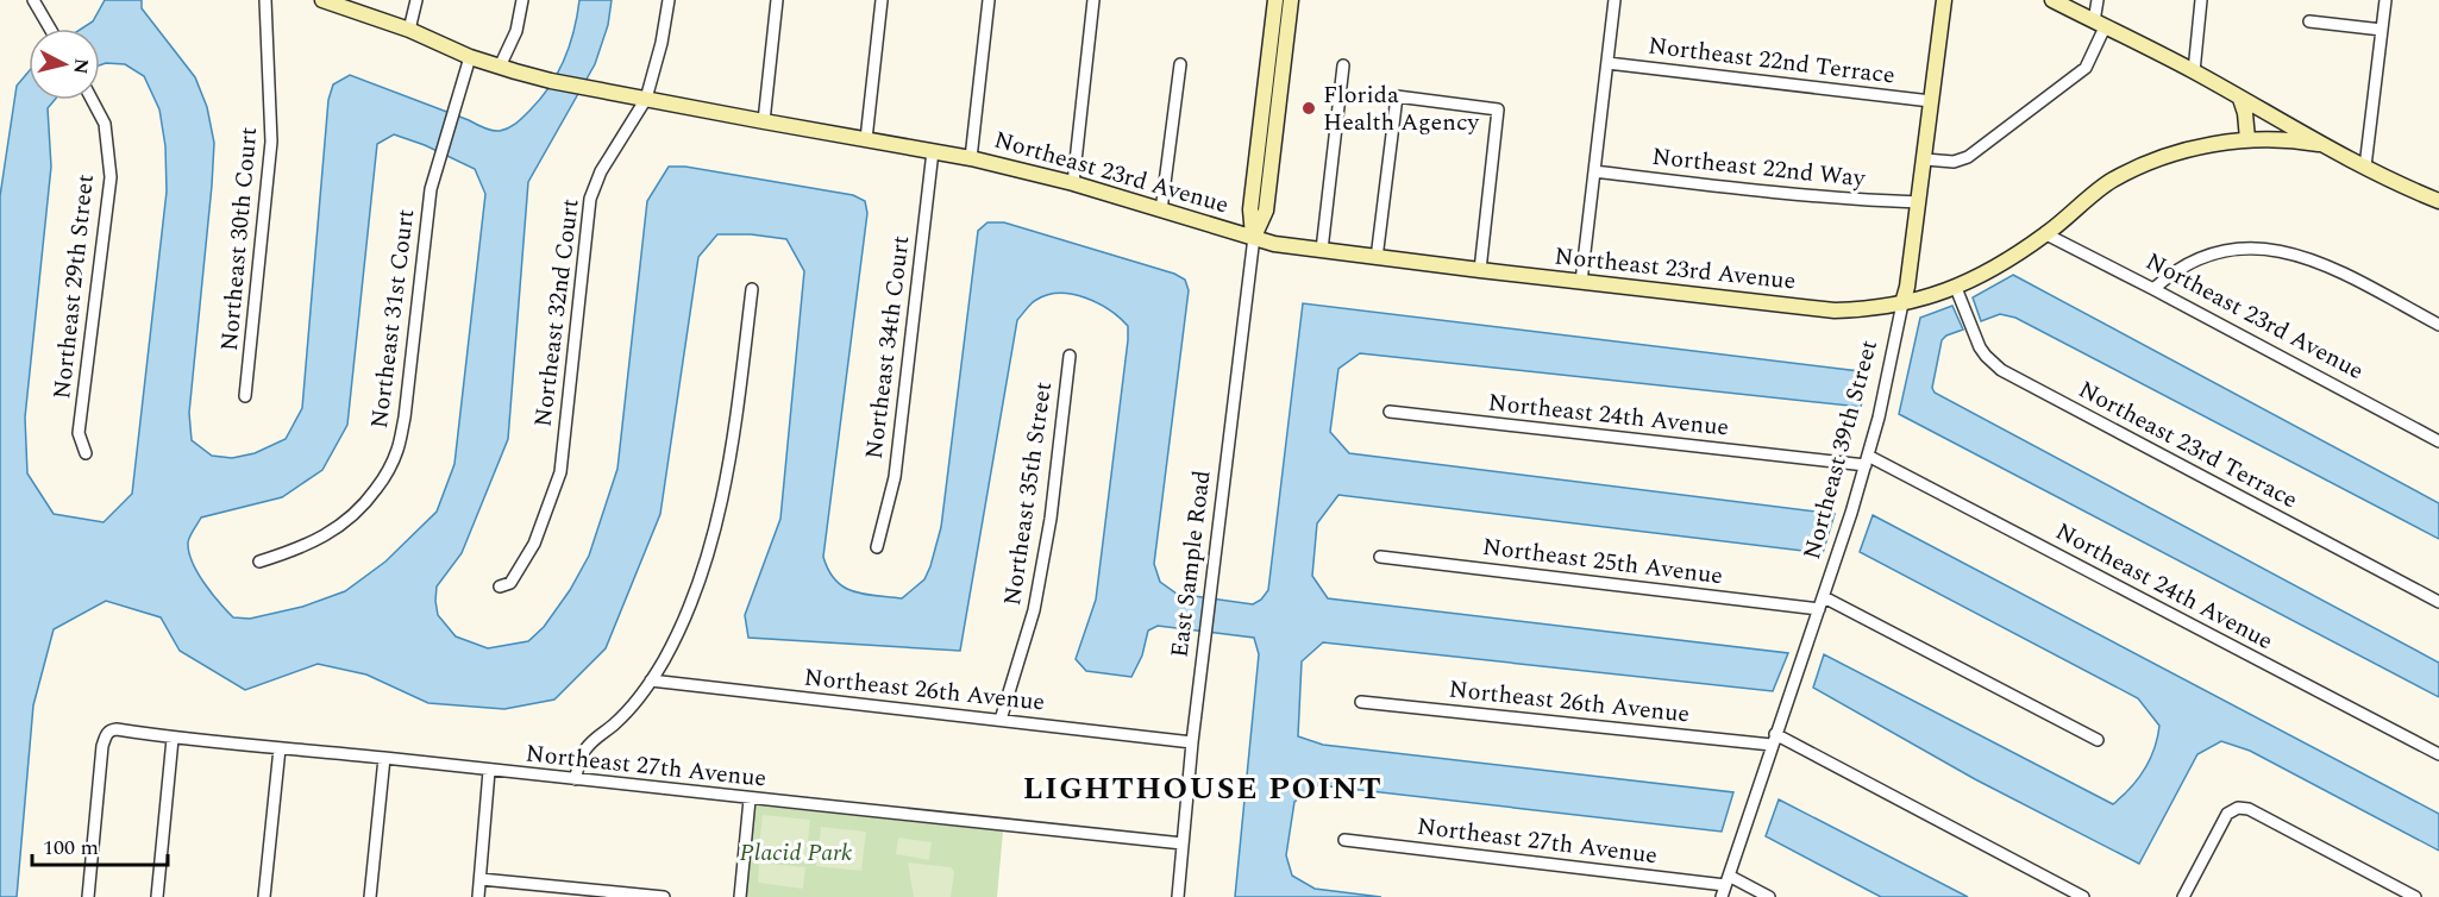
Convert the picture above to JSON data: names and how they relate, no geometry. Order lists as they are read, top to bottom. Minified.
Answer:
{"streets":{"street":["Northeast 22nd Terrace","Northeast 22nd Way","Northeast 23rd Avenue","Northeast 30th Court","Northeast 29th Street","Northeast 32nd Court","Northeast 31st Court","Northeast 34th Court","Northeast 24th Avenue","Northeast 23rd Terrace","Northeast 39th Street","Northeast 35th Street","Northeast 25th Avenue","East Sample Road","Northeast 26th Avenue","Northeast 27th Avenue"]},"crossings":[["Northeast 22nd Terrace","Northeast 39th Street"],["Northeast 22nd Way","Northeast 39th Street"],["Northeast 23rd Avenue","Northeast 32nd Court"],["Northeast 23rd Avenue","Northeast 31st Court"],["Northeast 23rd Avenue","Northeast 34th Court"],["Northeast 23rd Avenue","Northeast 23rd Terrace"],["Northeast 23rd Avenue","Northeast 39th Street"],["Northeast 23rd Avenue","East Sample Road"],["Northeast 24th Avenue","Northeast 39th Street"],["Northeast 39th Street","Northeast 25th Avenue"],["Northeast 39th Street","Northeast 26th Avenue"],["Northeast 39th Street","Northeast 27th Avenue"],["Northeast 35th Street","Northeast 26th Avenue"],["East Sample Road","Northeast 26th Avenue"],["East Sample Road","Northeast 27th Avenue"]],"districts":["LIGHTHOUSE POINT"],"parks":["Placid Park"],"places":["Florida Health Agency"],"scale_bar":"100 m","north":"right"}
